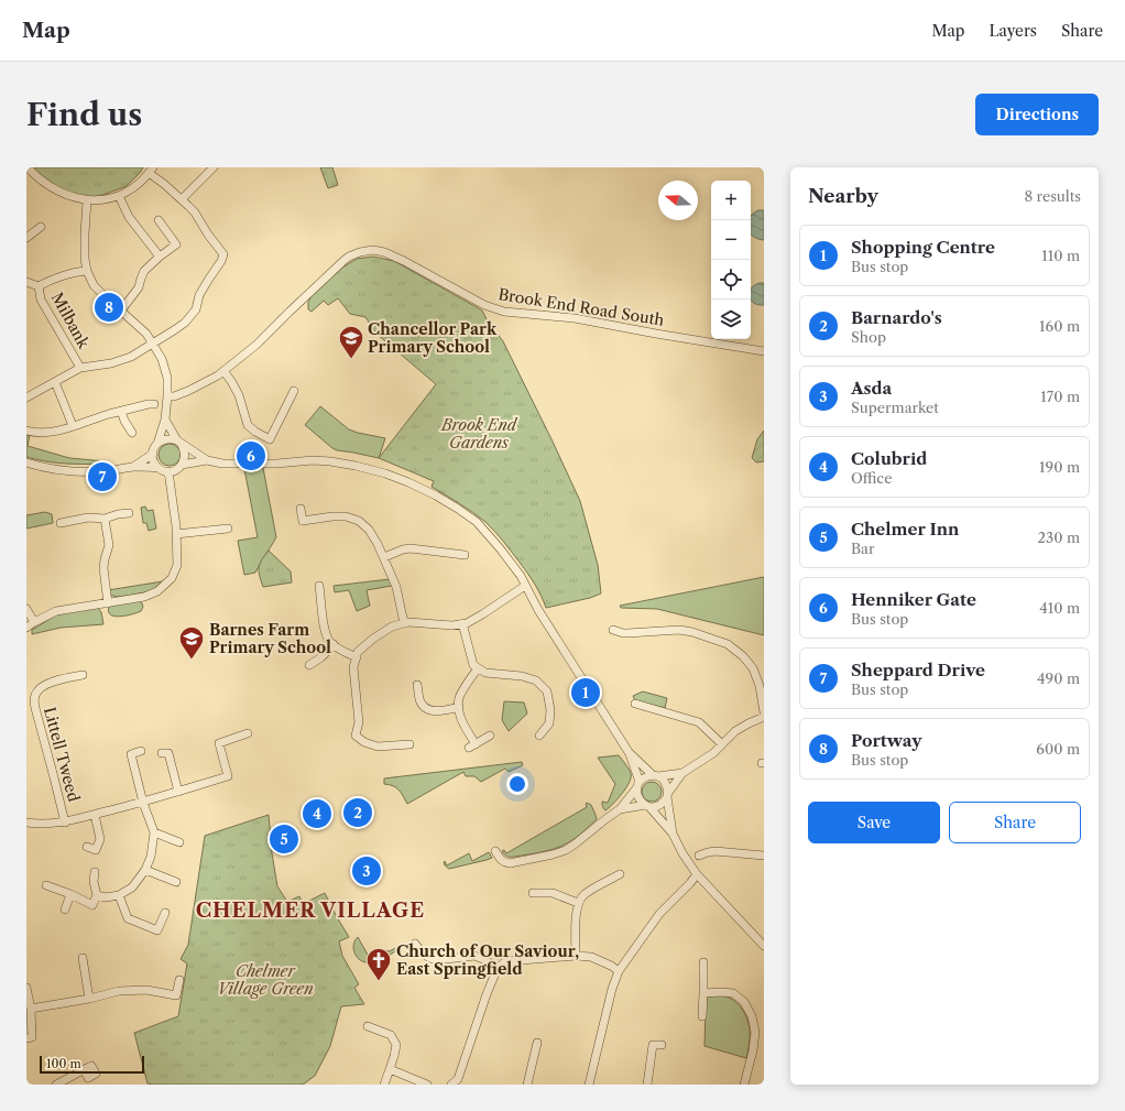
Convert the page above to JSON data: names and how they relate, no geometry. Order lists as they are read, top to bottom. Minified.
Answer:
{"streets":{"street":["Brook End Road South","Milbank","Littell Tweed"]},"districts":["CHELMER VILLAGE"],"parks":["Brook End Gardens","Chelmer Village Green"],"places":{"school or university":["Chancellor Park Primary School","Barnes Farm Primary School"],"church":["Church of Our Saviour, East Springfield"]},"scale_bar":"100 m","north":"left","page":{"header":"Map","nav":["Map","Layers","Share"],"buttons":["Directions",["Save","Share"]],"title":"Find us","heading":["Nearby","8 results"],"map_buttons":["+","−"],"list":[{"mark":"1","name":"Shopping Centre","note":"Bus stop","value":"110 m"},{"mark":"2","name":"Barnardo's","note":"Shop","value":"160 m"},{"mark":"3","name":"Asda","note":"Supermarket","value":"170 m"},{"mark":"4","name":"Colubrid","note":"Office","value":"190 m"},{"mark":"5","name":"Chelmer Inn","note":"Bar","value":"230 m"},{"mark":"6","name":"Henniker Gate","note":"Bus stop","value":"410 m"},{"mark":"7","name":"Sheppard Drive","note":"Bus stop","value":"490 m"},{"mark":"8","name":"Portway","note":"Bus stop","value":"600 m"}],"pins":["8","6","7","1","2","4","5","3"],"scale":"100 m"}}
